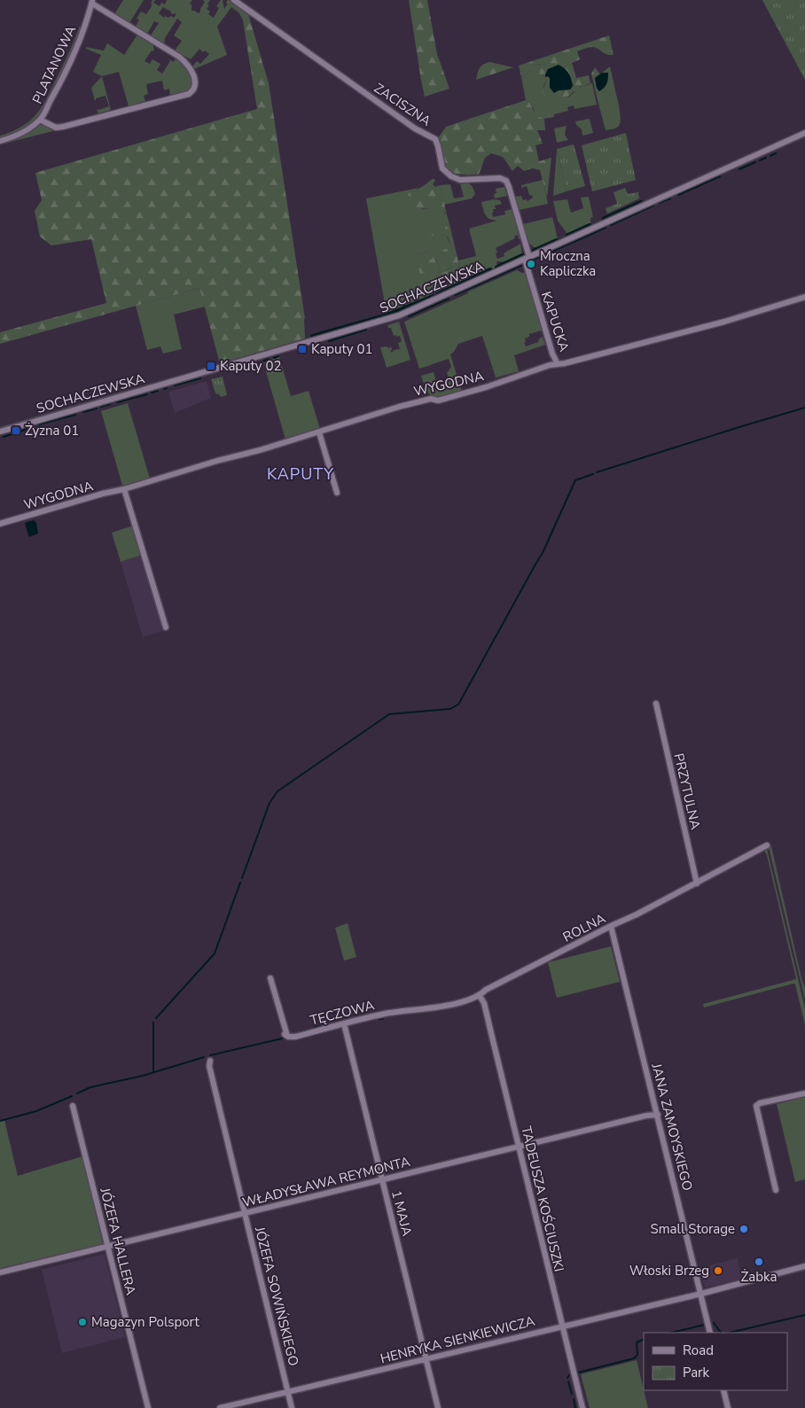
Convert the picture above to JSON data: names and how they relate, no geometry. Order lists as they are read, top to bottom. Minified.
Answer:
{"streets":{"street":["PLATANOWA","ZACISZNA","SOCHACZEWSKA","KAPUCKA","WYGODNA","PRZYTULNA","ROLNA","TĘCZOWA","JANA ZAMOYSKIEGO","WŁADYSŁAWA REYMONTA","TADEUSZA KOŚCIUSZKI","1 MAJA","JÓZEFA HALLERA","JÓZEFA SOWIŃSKIEGO","HENRYKA SIENKIEWICZA"]},"crossings":[["ZACISZNA","SOCHACZEWSKA"],["ZACISZNA","KAPUCKA"],["SOCHACZEWSKA","KAPUCKA"],["KAPUCKA","WYGODNA"],["PRZYTULNA","ROLNA"],["ROLNA","TĘCZOWA"],["ROLNA","JANA ZAMOYSKIEGO"],["ROLNA","TADEUSZA KOŚCIUSZKI"],["TĘCZOWA","1 MAJA"],["JANA ZAMOYSKIEGO","WŁADYSŁAWA REYMONTA"],["JANA ZAMOYSKIEGO","HENRYKA SIENKIEWICZA"],["WŁADYSŁAWA REYMONTA","TADEUSZA KOŚCIUSZKI"],["WŁADYSŁAWA REYMONTA","1 MAJA"],["WŁADYSŁAWA REYMONTA","JÓZEFA HALLERA"],["WŁADYSŁAWA REYMONTA","JÓZEFA SOWIŃSKIEGO"],["TADEUSZA KOŚCIUSZKI","HENRYKA SIENKIEWICZA"],["1 MAJA","HENRYKA SIENKIEWICZA"],["JÓZEFA SOWIŃSKIEGO","HENRYKA SIENKIEWICZA"]],"districts":["KAPUTY"],"places":{"other":["Mroczna Kapliczka","Small Storage","Żabka","Włoski Brzeg","Magazyn Polsport"],"transit":["Kaputy 01","Kaputy 02","Żyzna 01"]},"legend":["Road","Park"]}
